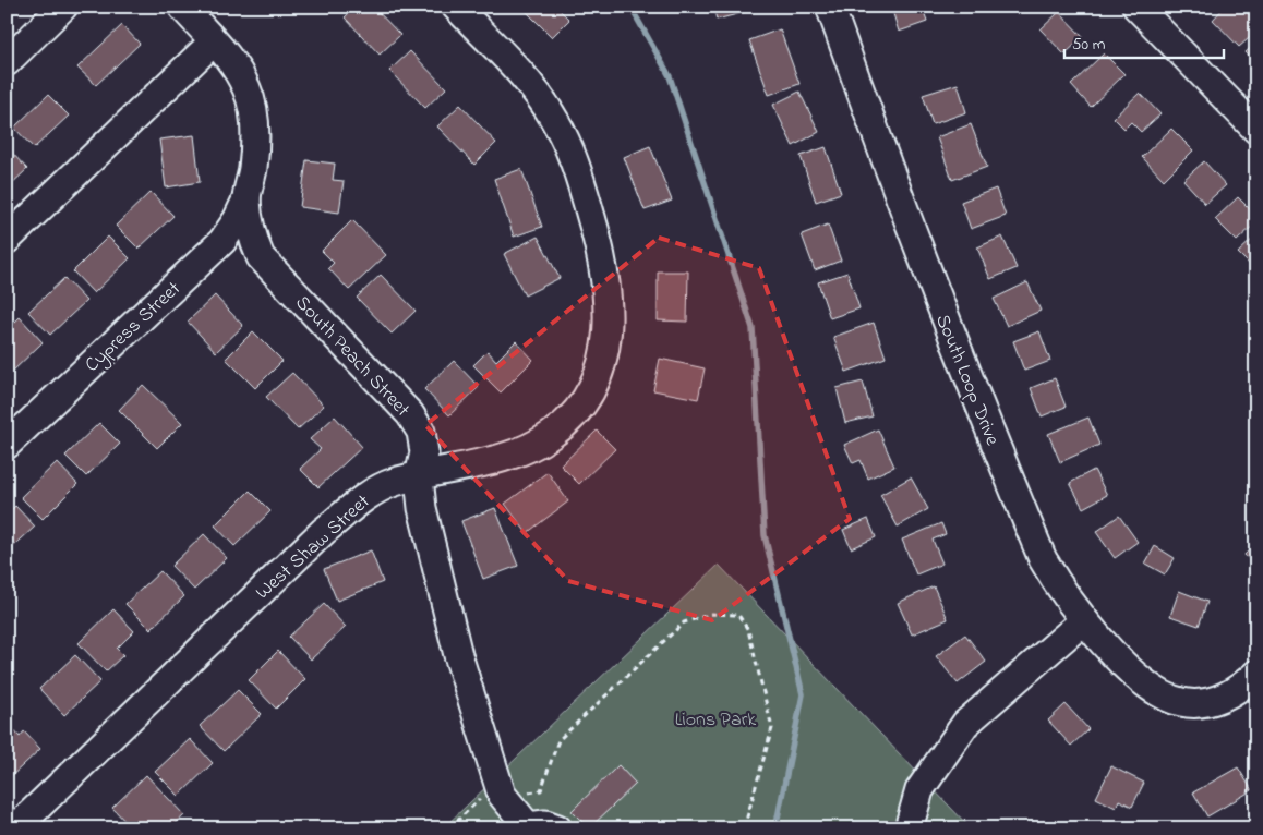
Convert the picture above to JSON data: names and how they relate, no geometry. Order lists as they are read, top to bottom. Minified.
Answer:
{"streets":{"street":["Cypress Street","South Peach Street","South Loop Drive","West Shaw Street"]},"crossings":[["Cypress Street","South Peach Street"],["South Peach Street","West Shaw Street"]],"parks":["Lions Park"],"scale_bar":"50 m"}
